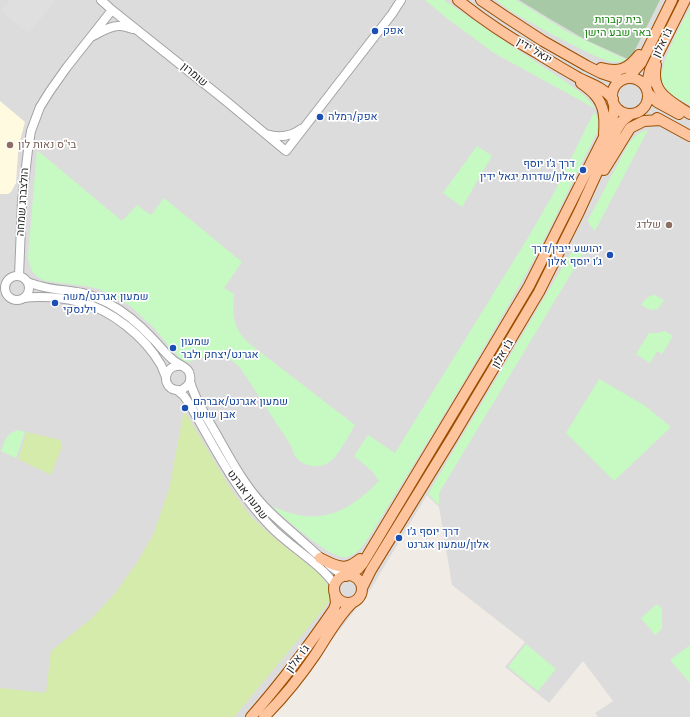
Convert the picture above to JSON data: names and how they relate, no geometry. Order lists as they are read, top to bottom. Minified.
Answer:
{"streets":{"main road":["ג'ו אלון","יגאל ידין"],"street":["שומרון","הולצברג שמחה","שמעון אגרנט"]},"crossings":[["ג'ו אלון","יגאל ידין"],["ג'ו אלון","שמעון אגרנט"],["שומרון","הולצברג שמחה"]],"parks":["בית קברות באר שבע הישן"],"places":["אפק","אפק/רמלה","בי\"ס נאות לון","דרך ג׳ו יוסף אלון/שדרות יגאל ידין","שלדג","יהושע ייבין/דרך ג׳ו יוסף אלון","שמעון אגרנט/משה וילנסקי","שמעון אגרנט/יצחק ולבר","שמעון אגרנט/אברהם אבן שושן","דרך יוסף ג׳ו אלון/שמעון אגרנט"]}
